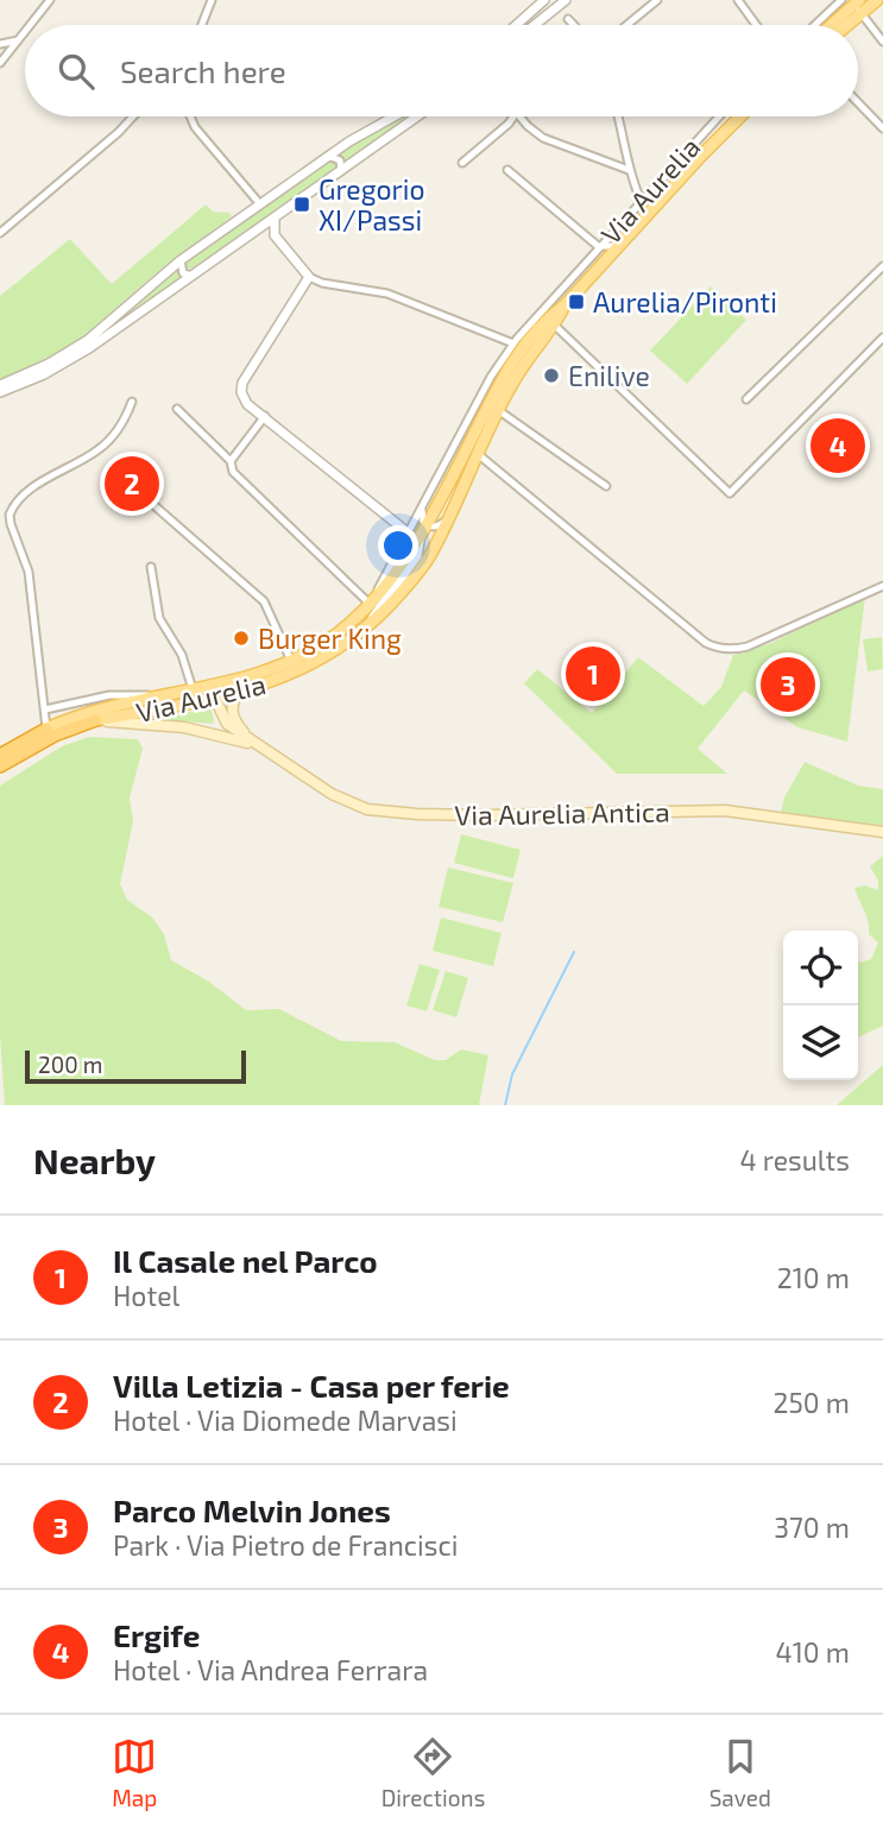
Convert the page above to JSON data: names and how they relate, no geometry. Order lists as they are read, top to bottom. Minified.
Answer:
{"streets":{"highway":["Via Aurelia"],"main road":["Via Aurelia Antica"]},"places":{"transit":["Gregorio XI/Passi","Aurelia/Pironti"],"other":["Enilive","Burger King"]},"scale_bar":"200 m","page":{"search":"Search here","pins":["4","2","1","3"],"scale":"200 m","heading":["Nearby","4 results"],"list":[{"mark":"1","name":"Il Casale nel Parco","note":"Hotel","value":"210 m"},{"mark":"2","name":"Villa Letizia - Casa per ferie","note":"Hotel · Via Diomede Marvasi","value":"250 m"},{"mark":"3","name":"Parco Melvin Jones","note":"Park · Via Pietro de Francisci","value":"370 m"},{"mark":"4","name":"Ergife","note":"Hotel · Via Andrea Ferrara","value":"410 m"}],"nav":["Map","Directions","Saved"]}}
